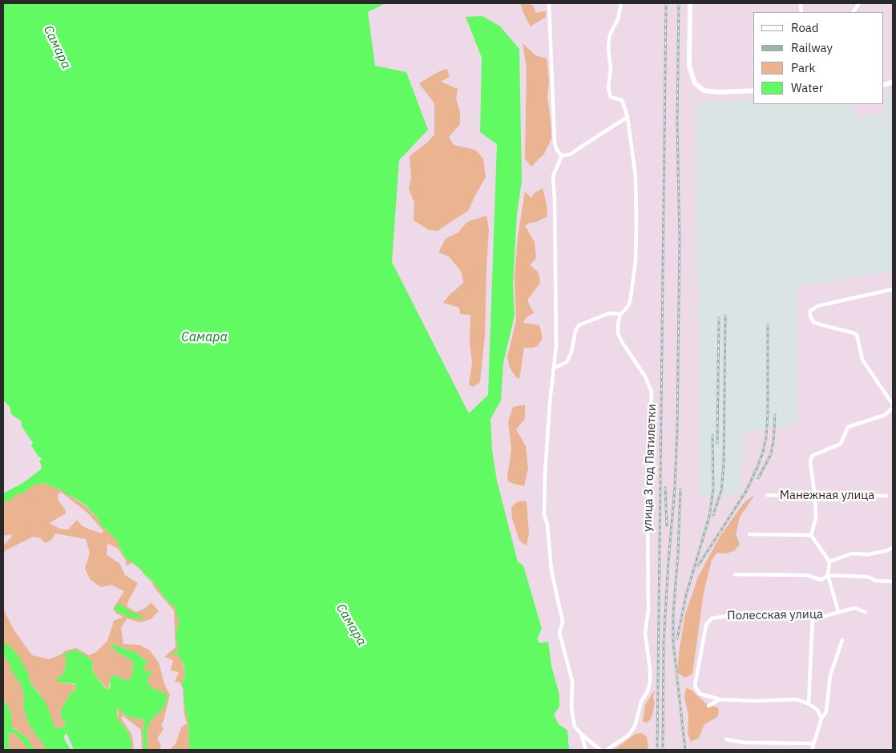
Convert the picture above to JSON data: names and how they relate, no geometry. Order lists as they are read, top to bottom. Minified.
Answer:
{"streets":{"street":["улица 3 год Пятилетки","Манежная улица","Полесская улица"]},"water":["Самара"],"legend":["Road","Railway","Park","Water"]}
